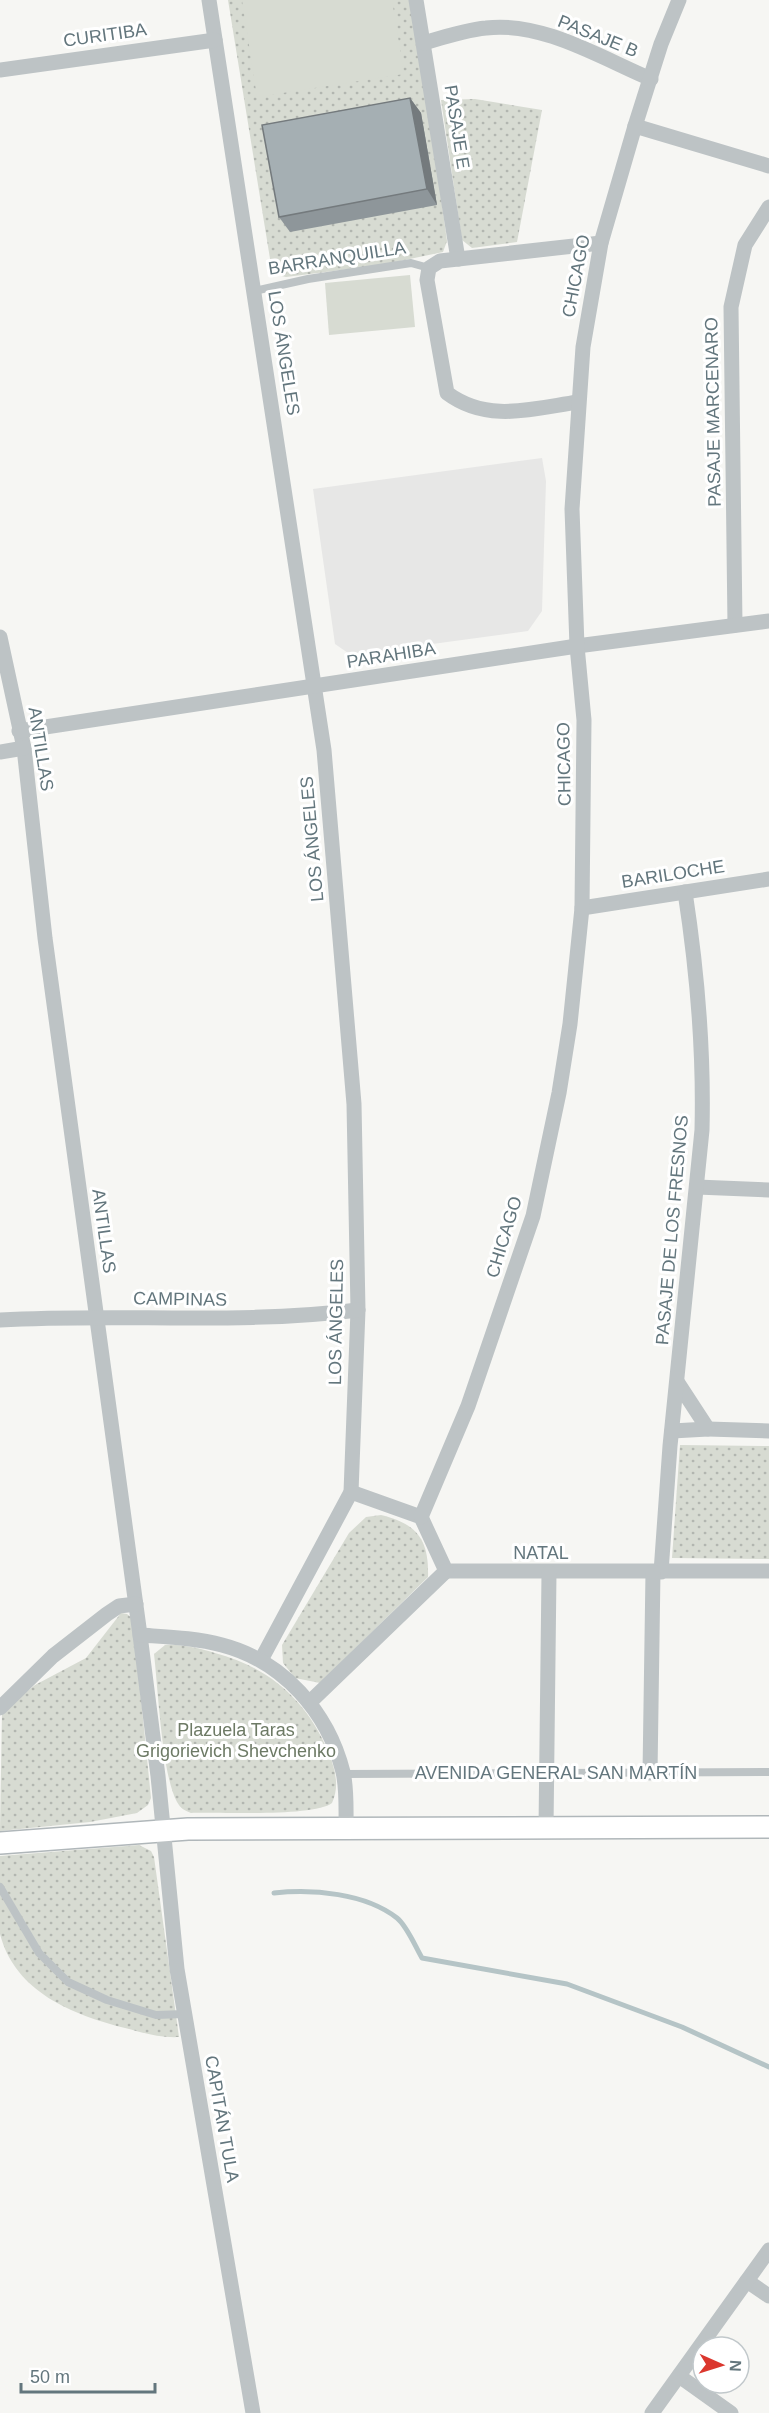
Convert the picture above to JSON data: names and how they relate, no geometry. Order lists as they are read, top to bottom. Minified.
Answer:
{"streets":{"street":["CURITIBA","PASAJE B","PASAJE E","BARRANQUILLA","CHICAGO","LOS ÁNGELES","PASAJE MARCENARO","PARAHIBA","ANTILLAS","BARILOCHE","PASAJE DE LOS FRESNOS","CAMPINAS","NATAL","CAPITÁN TULA"],"lane":["AVENIDA GENERAL SAN MARTÍN"]},"crossings":[["CURITIBA","LOS ÁNGELES"],["PASAJE B","PASAJE E"],["PASAJE B","CHICAGO"],["PASAJE E","BARRANQUILLA"],["BARRANQUILLA","CHICAGO"],["BARRANQUILLA","LOS ÁNGELES"],["CHICAGO","PARAHIBA"],["CHICAGO","BARILOCHE"],["LOS ÁNGELES","PARAHIBA"],["LOS ÁNGELES","CAMPINAS"],["PASAJE MARCENARO","PARAHIBA"],["PARAHIBA","ANTILLAS"],["ANTILLAS","CAMPINAS"],["ANTILLAS","CAPITÁN TULA"],["BARILOCHE","PASAJE DE LOS FRESNOS"],["PASAJE DE LOS FRESNOS","NATAL"],["PASAJE DE LOS FRESNOS","AVENIDA GENERAL SAN MARTÍN"]],"parks":["Plazuela Taras Grigorievich Shevchenko"],"scale_bar":"50 m","north":"right"}
